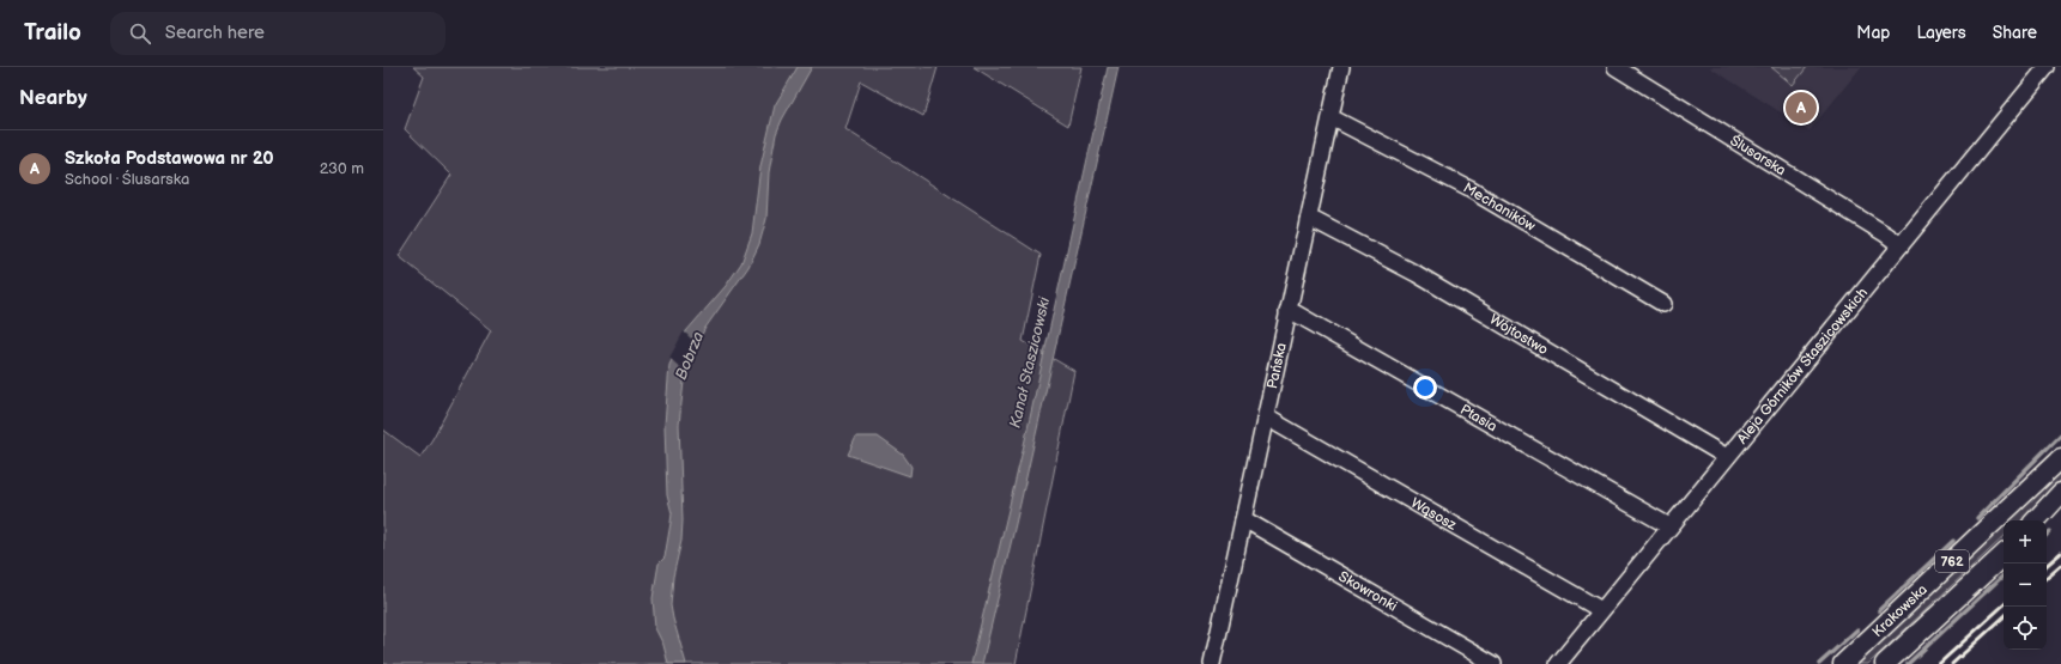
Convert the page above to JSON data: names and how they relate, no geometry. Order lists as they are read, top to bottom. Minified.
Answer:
{"streets":{"main road":["762","Krakowska"],"street":["Ślusarska","Mechaników","Wójtostwo","Pańska","Aleja Górników Staszicowskich","Ptasia","Wąsosz","Skowronki"]},"crossings":[["Ślusarska","Aleja Górników Staszicowskich"],["Mechaników","Pańska"],["Wójtostwo","Pańska"],["Wójtostwo","Aleja Górników Staszicowskich"],["Pańska","Ptasia"],["Pańska","Wąsosz"],["Pańska","Skowronki"],["Aleja Górników Staszicowskich","Ptasia"],["Aleja Górników Staszicowskich","Wąsosz"]],"water":["Bobrza","Kanał Staszicowski"],"page":{"header":"Trailo","search":"Search here","nav":["Map","Layers","Share"],"heading":"Nearby","pins":"A","list":[{"mark":"A","name":"Szkoła Podstawowa nr 20","note":"School · Ślusarska","value":"230 m"}],"map_buttons":["+","−"]}}
